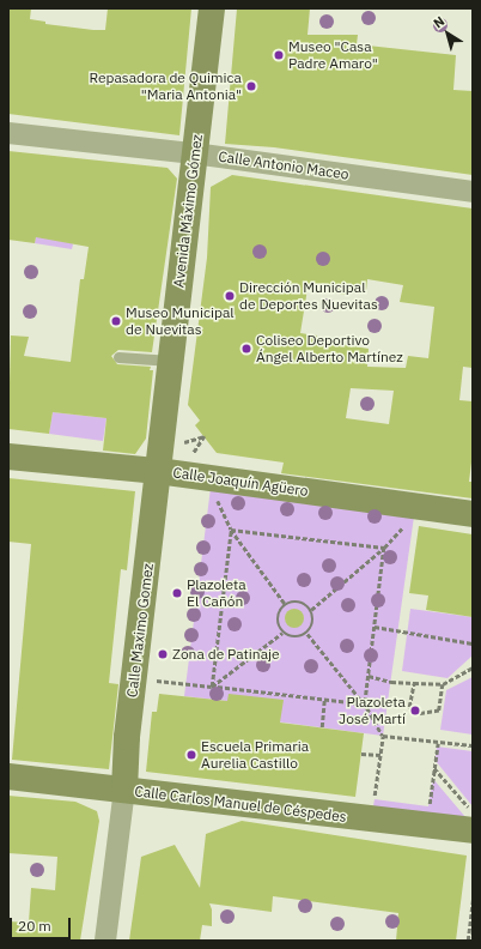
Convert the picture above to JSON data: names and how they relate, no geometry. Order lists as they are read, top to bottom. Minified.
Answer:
{"streets":{"main road":["Avenida Máximo Gómez","Calle Joaquín Agüero","Calle Maximo Gomez","Calle Carlos Manuel de Céspedes"],"street":["Calle Antonio Maceo"]},"crossings":[["Calle Antonio Maceo","Avenida Máximo Gómez"],["Avenida Máximo Gómez","Calle Joaquín Agüero"],["Avenida Máximo Gómez","Calle Maximo Gomez"],["Calle Joaquín Agüero","Calle Maximo Gomez"],["Calle Maximo Gomez","Calle Carlos Manuel de Céspedes"]],"places":["Museo \"Casa Padre Amaro\"","Repasadora de Quimica \"Maria Antonia\"","Dirección Municipal de Deportes Nuevitas","Museo Municipal de Nuevitas","Coliseo Deportivo Ángel Alberto Martínez","Plazoleta El Cañón","Zona de Patinaje","Plazoleta José Martí","Escuela Primaria Aurelia Castillo"],"scale_bar":"20 m","north":"top left"}
